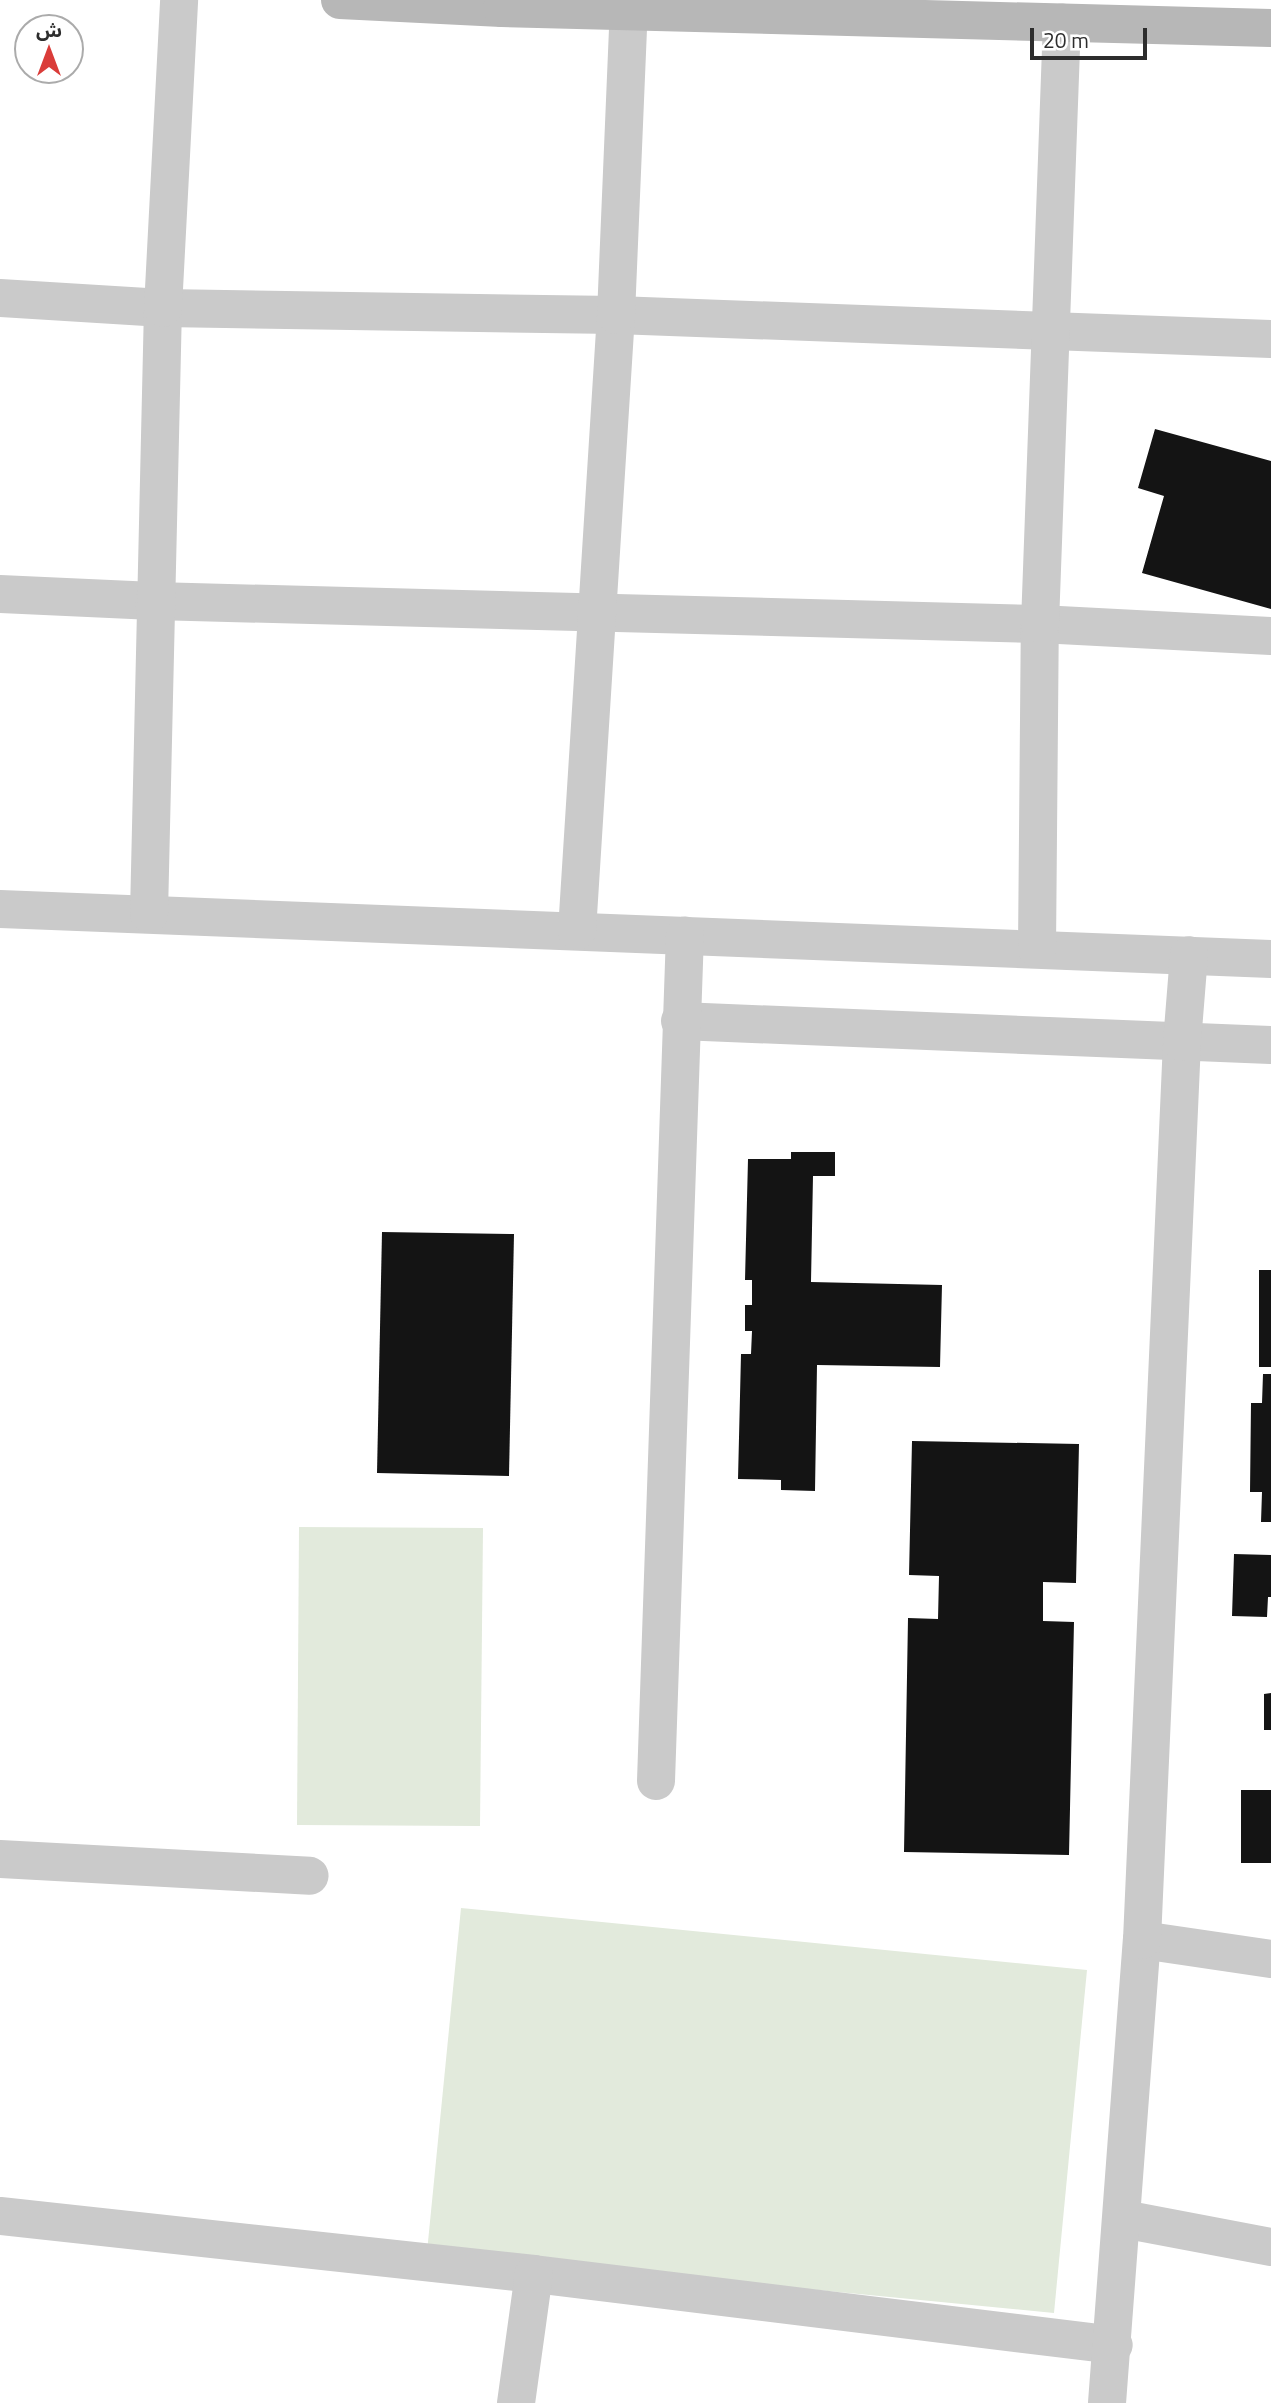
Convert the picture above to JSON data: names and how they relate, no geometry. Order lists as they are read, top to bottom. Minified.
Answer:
{"scale_bar":"20 m","north":"top"}
